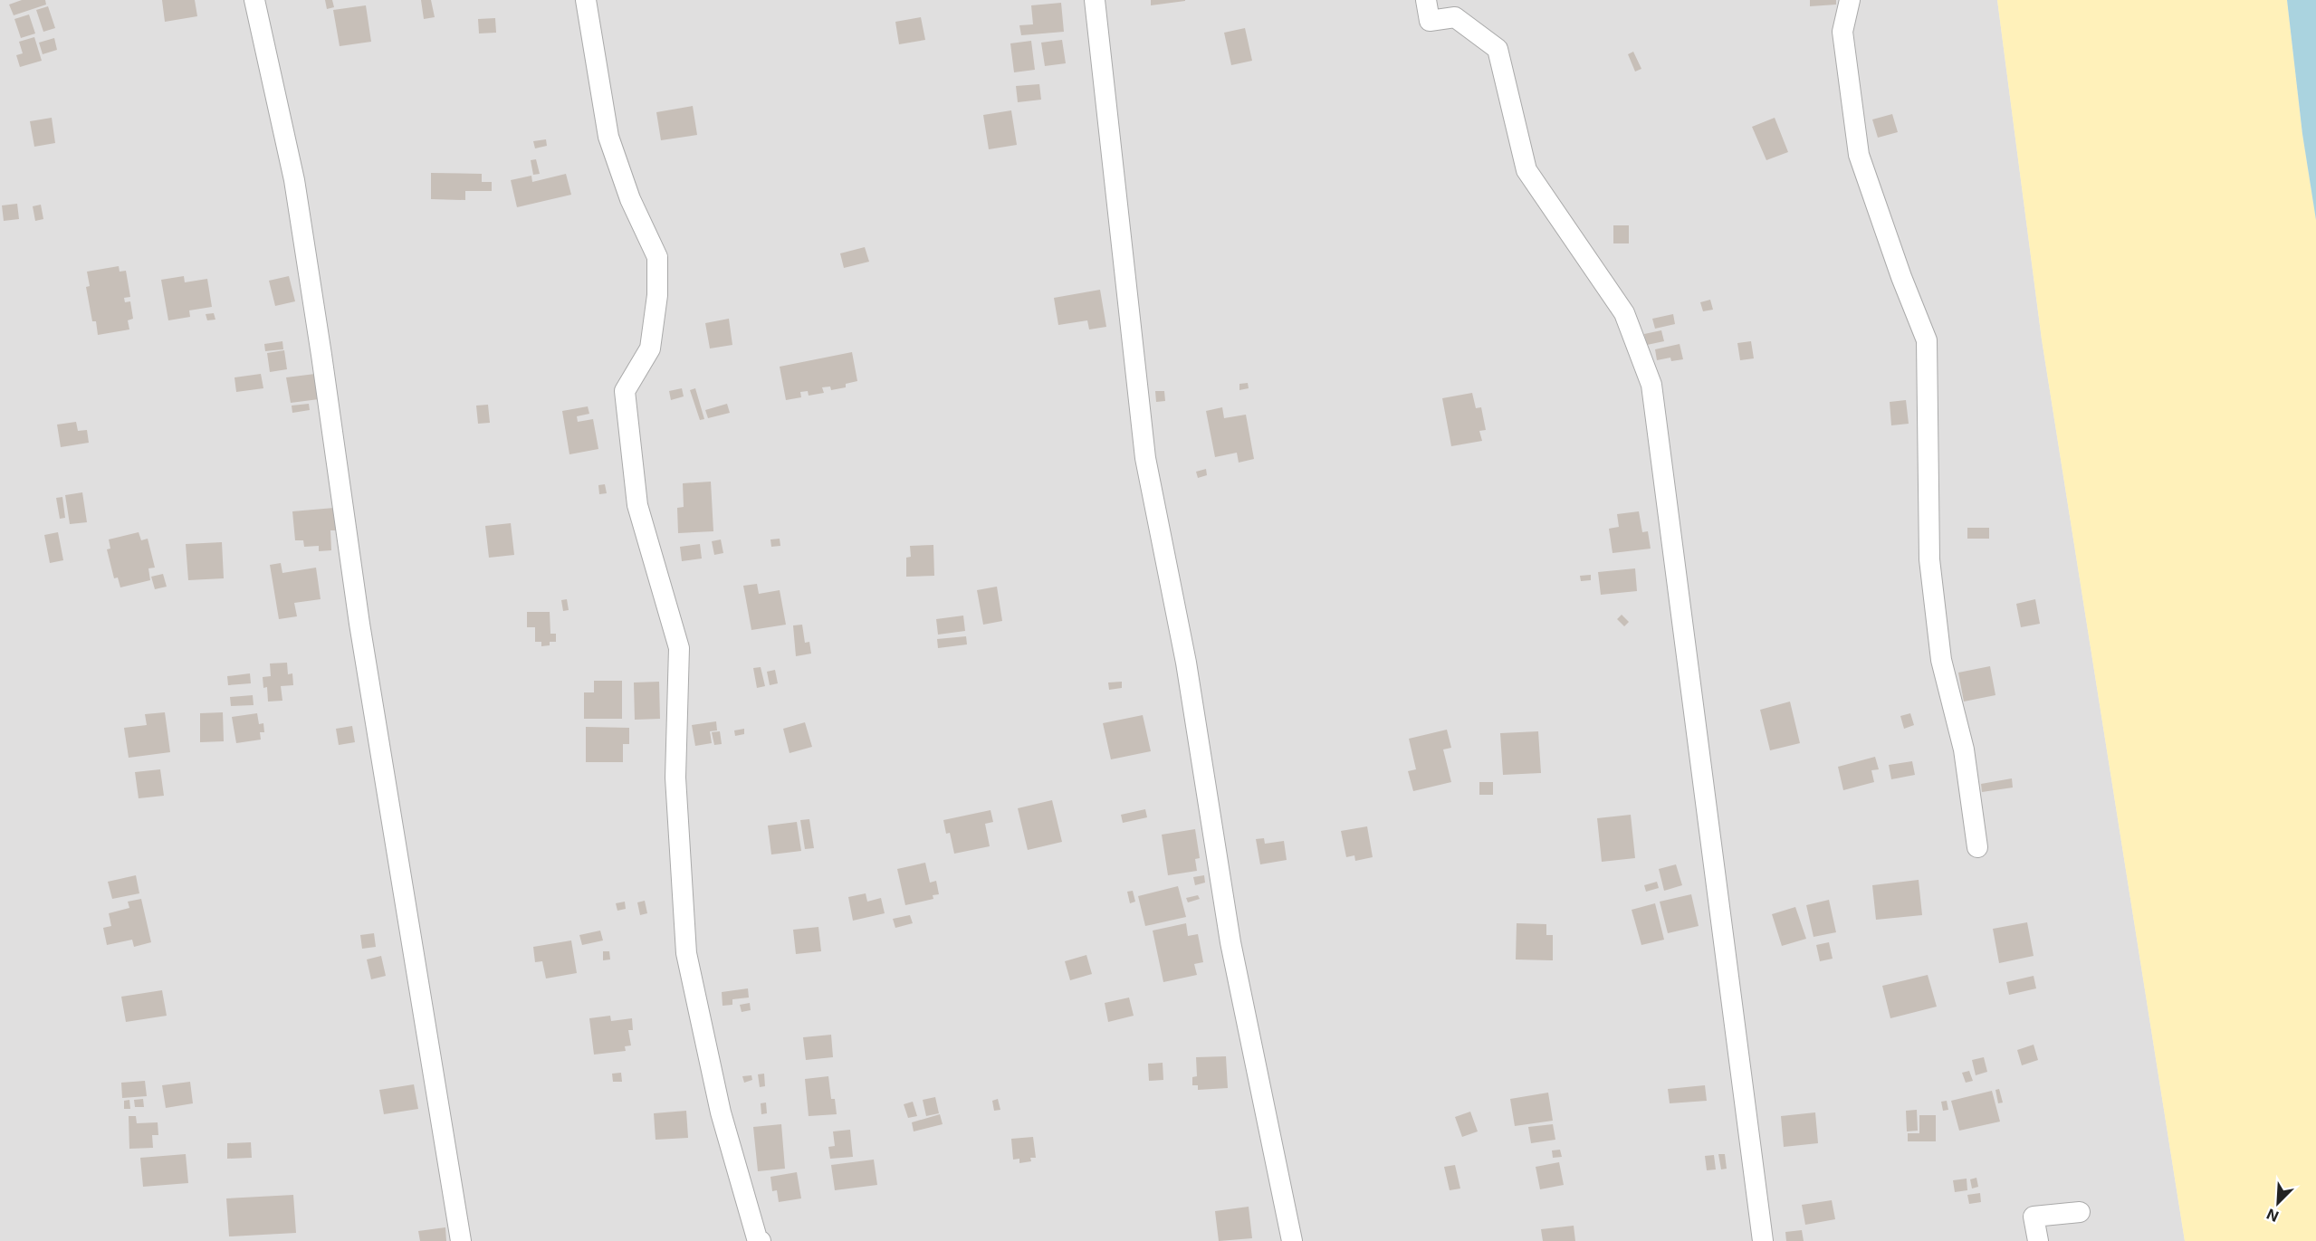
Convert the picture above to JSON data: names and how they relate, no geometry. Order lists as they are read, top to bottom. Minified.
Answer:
{"north":"bottom left"}
